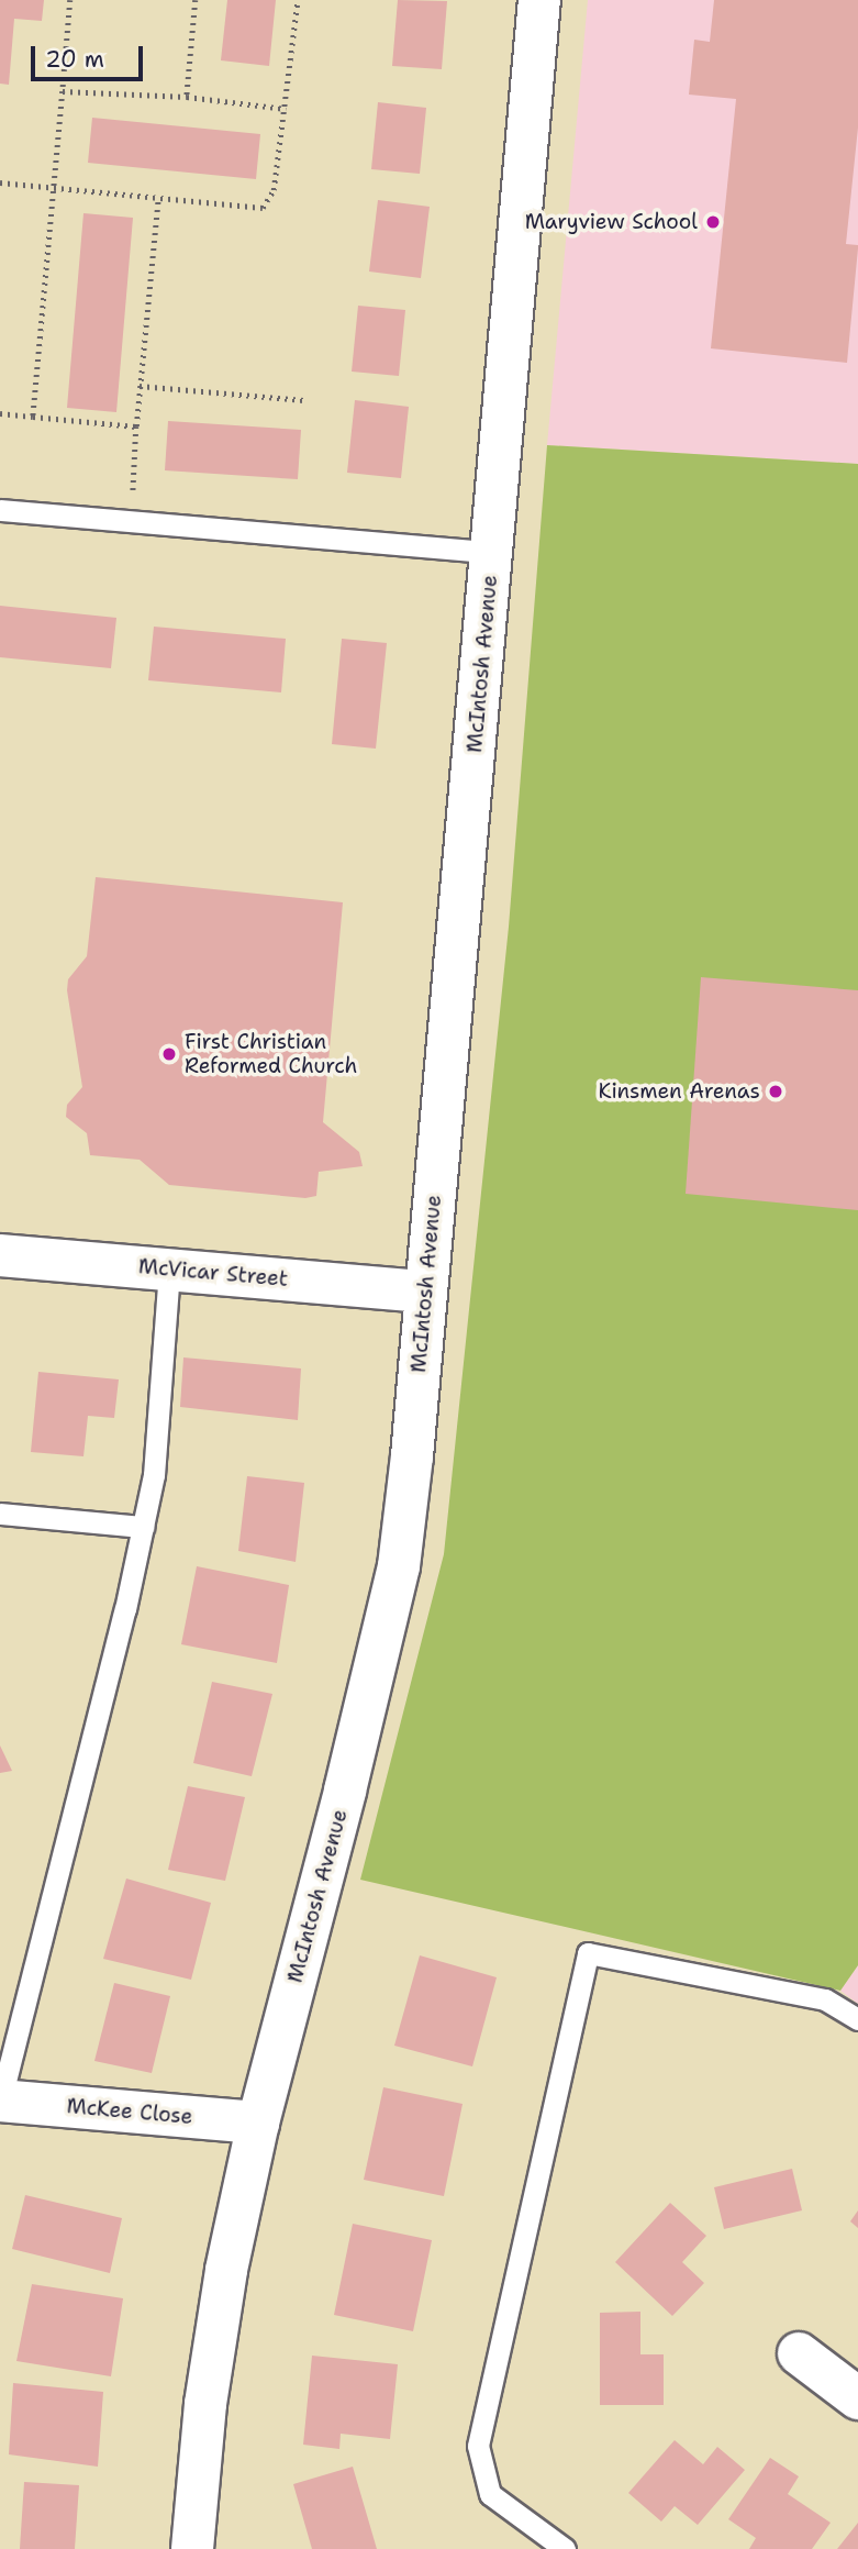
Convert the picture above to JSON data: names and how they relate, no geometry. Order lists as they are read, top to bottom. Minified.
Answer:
{"streets":{"street":["McIntosh Avenue","McVicar Street","McKee Close"]},"crossings":[["McIntosh Avenue","McVicar Street"],["McIntosh Avenue","McKee Close"]],"places":["Maryview School","First Christian Reformed Church","Kinsmen Arenas"],"scale_bar":"20 m"}
